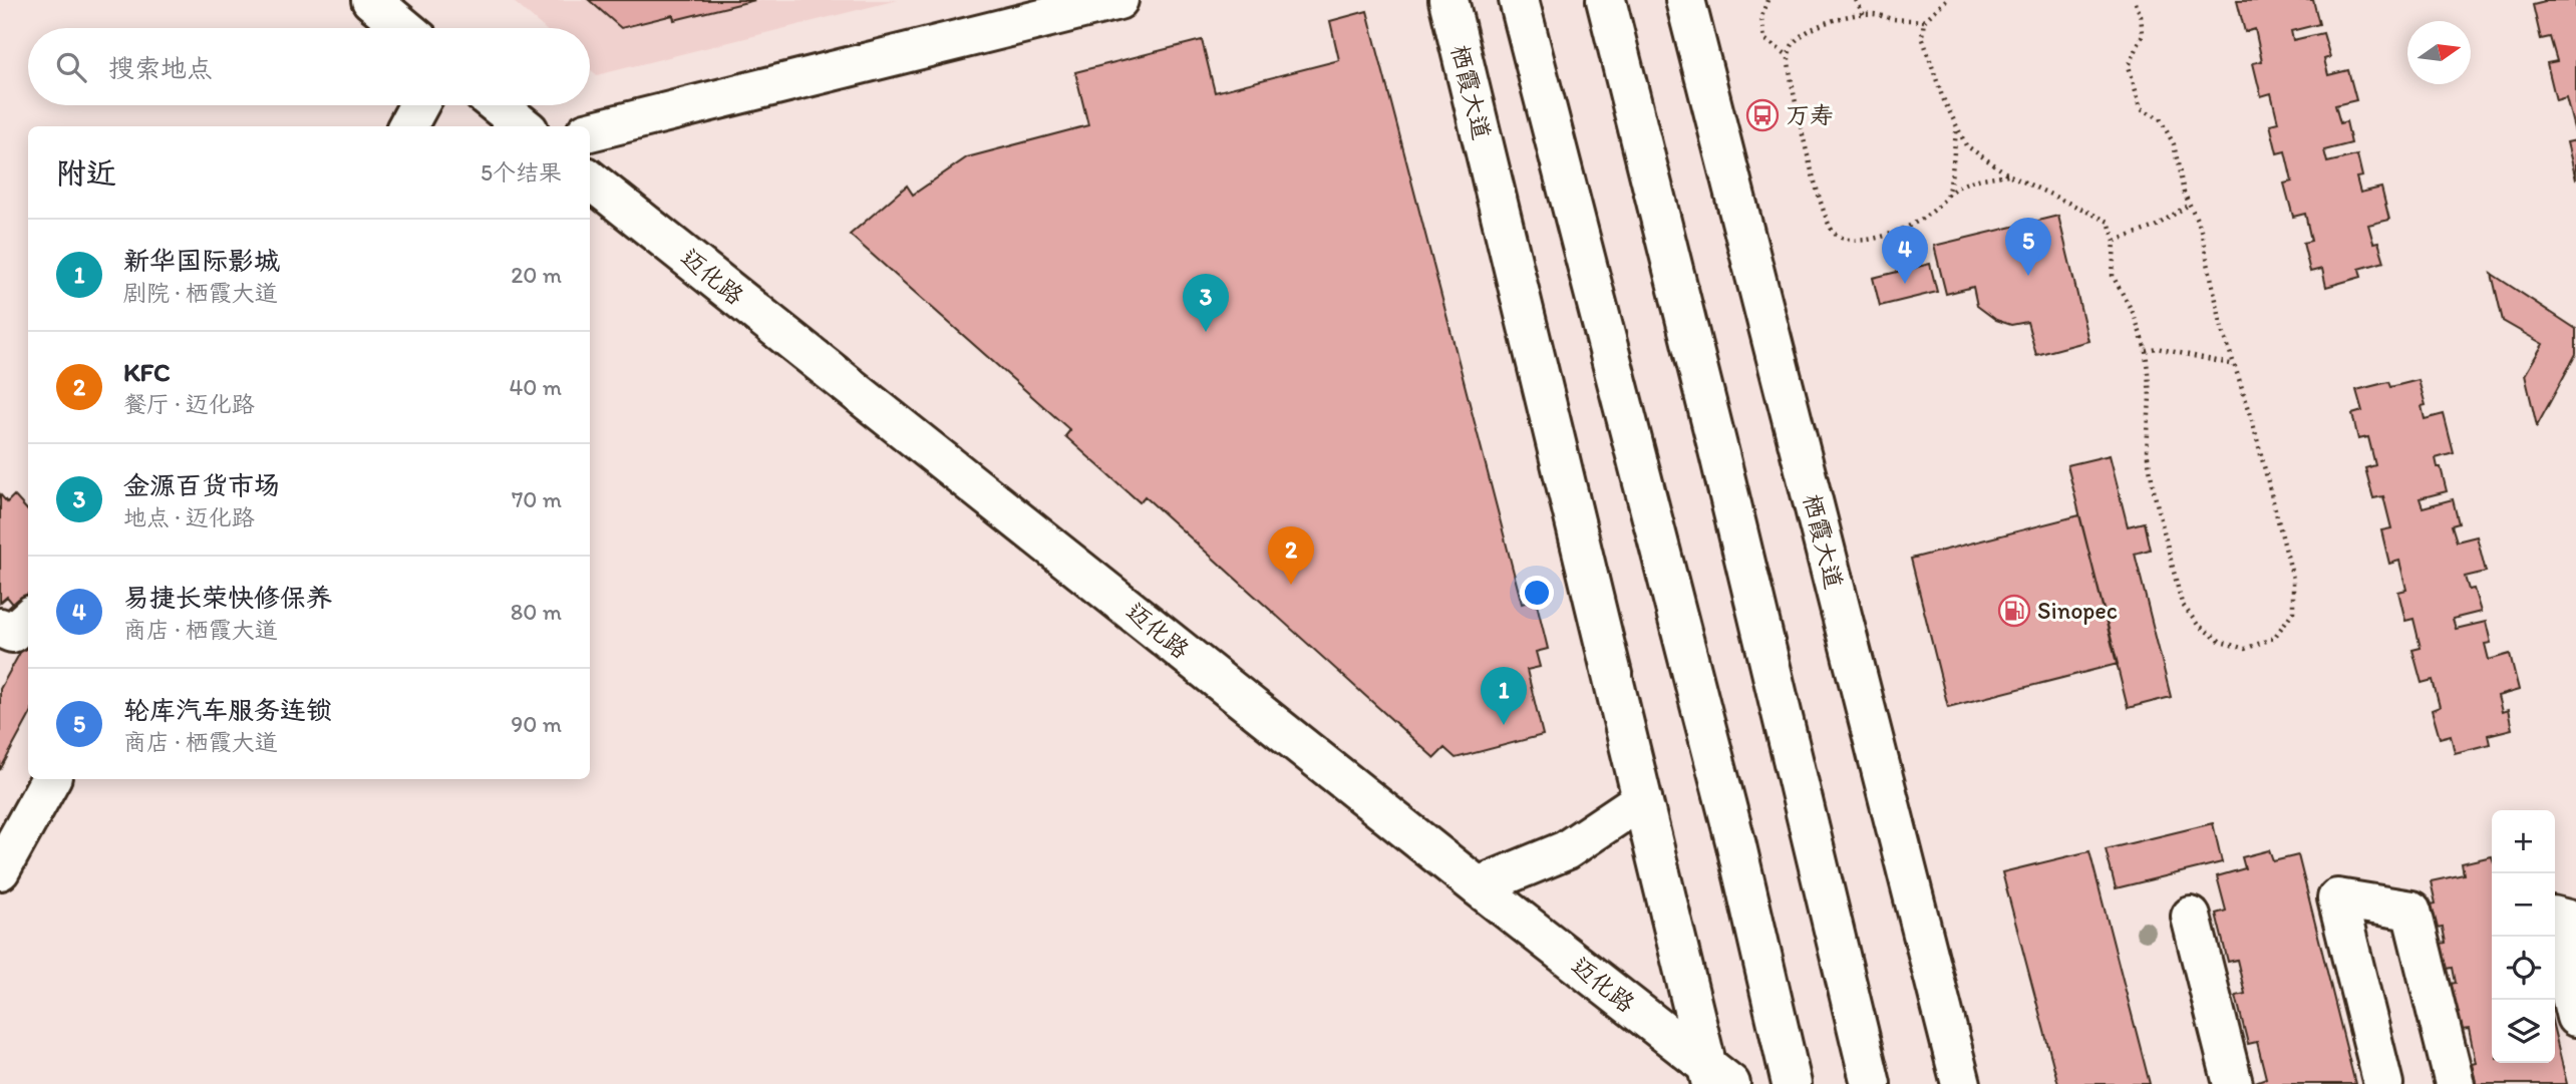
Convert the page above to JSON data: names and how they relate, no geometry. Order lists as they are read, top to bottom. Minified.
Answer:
{"streets":{"main road":["栖霞大道","迈化路"]},"crossings":[["栖霞大道","迈化路"]],"places":{"bus stop":["万寿"],"fuel station":["Sinopec"]},"north":"right","page":{"search":"搜索地点","heading":["附近","5个结果"],"pins":["5","4","3","2","1"],"list":[{"mark":"1","name":"新华国际影城","note":"剧院 · 栖霞大道","value":"20 m"},{"mark":"2","name":"KFC","note":"餐厅 · 迈化路","value":"40 m"},{"mark":"3","name":"金源百货市场","note":"地点 · 迈化路","value":"70 m"},{"mark":"4","name":"易捷长荣快修保养","note":"商店 · 栖霞大道","value":"80 m"},{"mark":"5","name":"轮库汽车服务连锁","note":"商店 · 栖霞大道","value":"90 m"}],"map_buttons":["+","−"]}}
